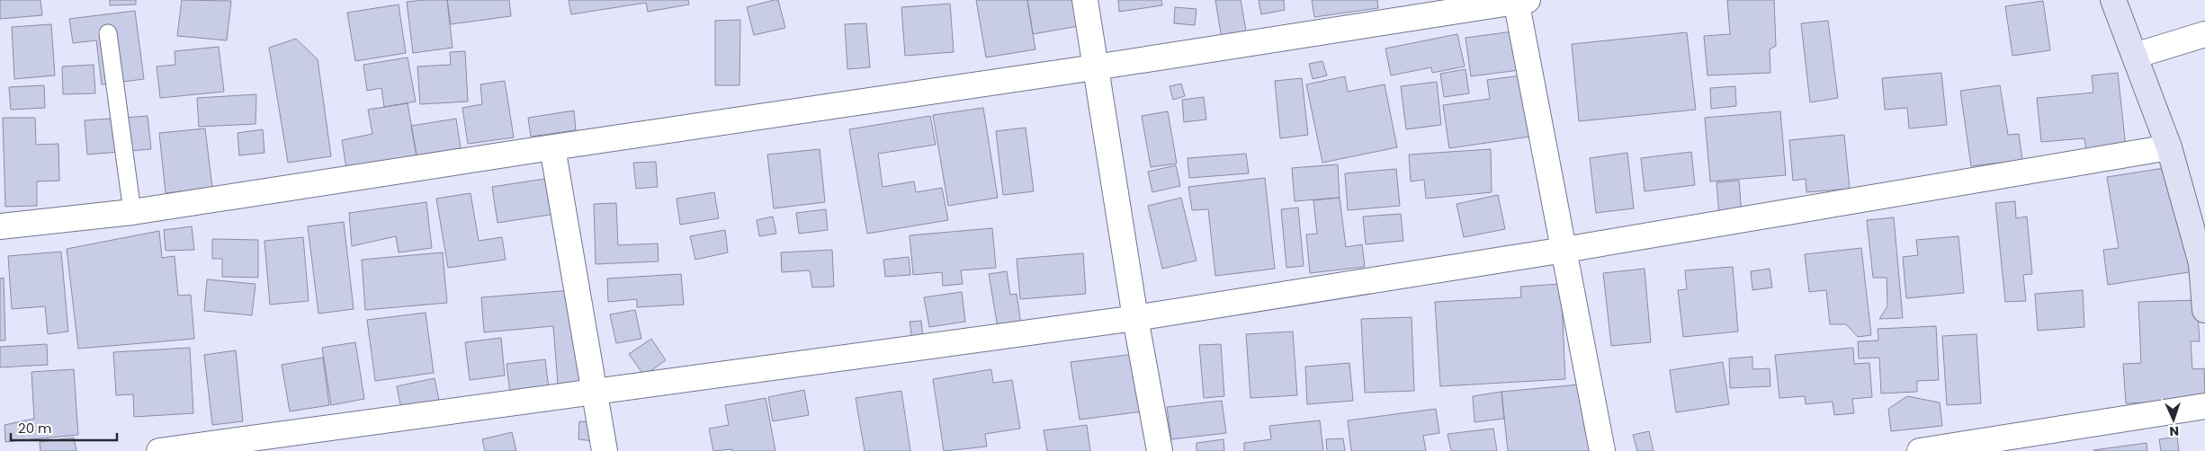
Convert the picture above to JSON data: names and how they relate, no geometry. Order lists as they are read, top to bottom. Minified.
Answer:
{"scale_bar":"20 m","north":"bottom"}
